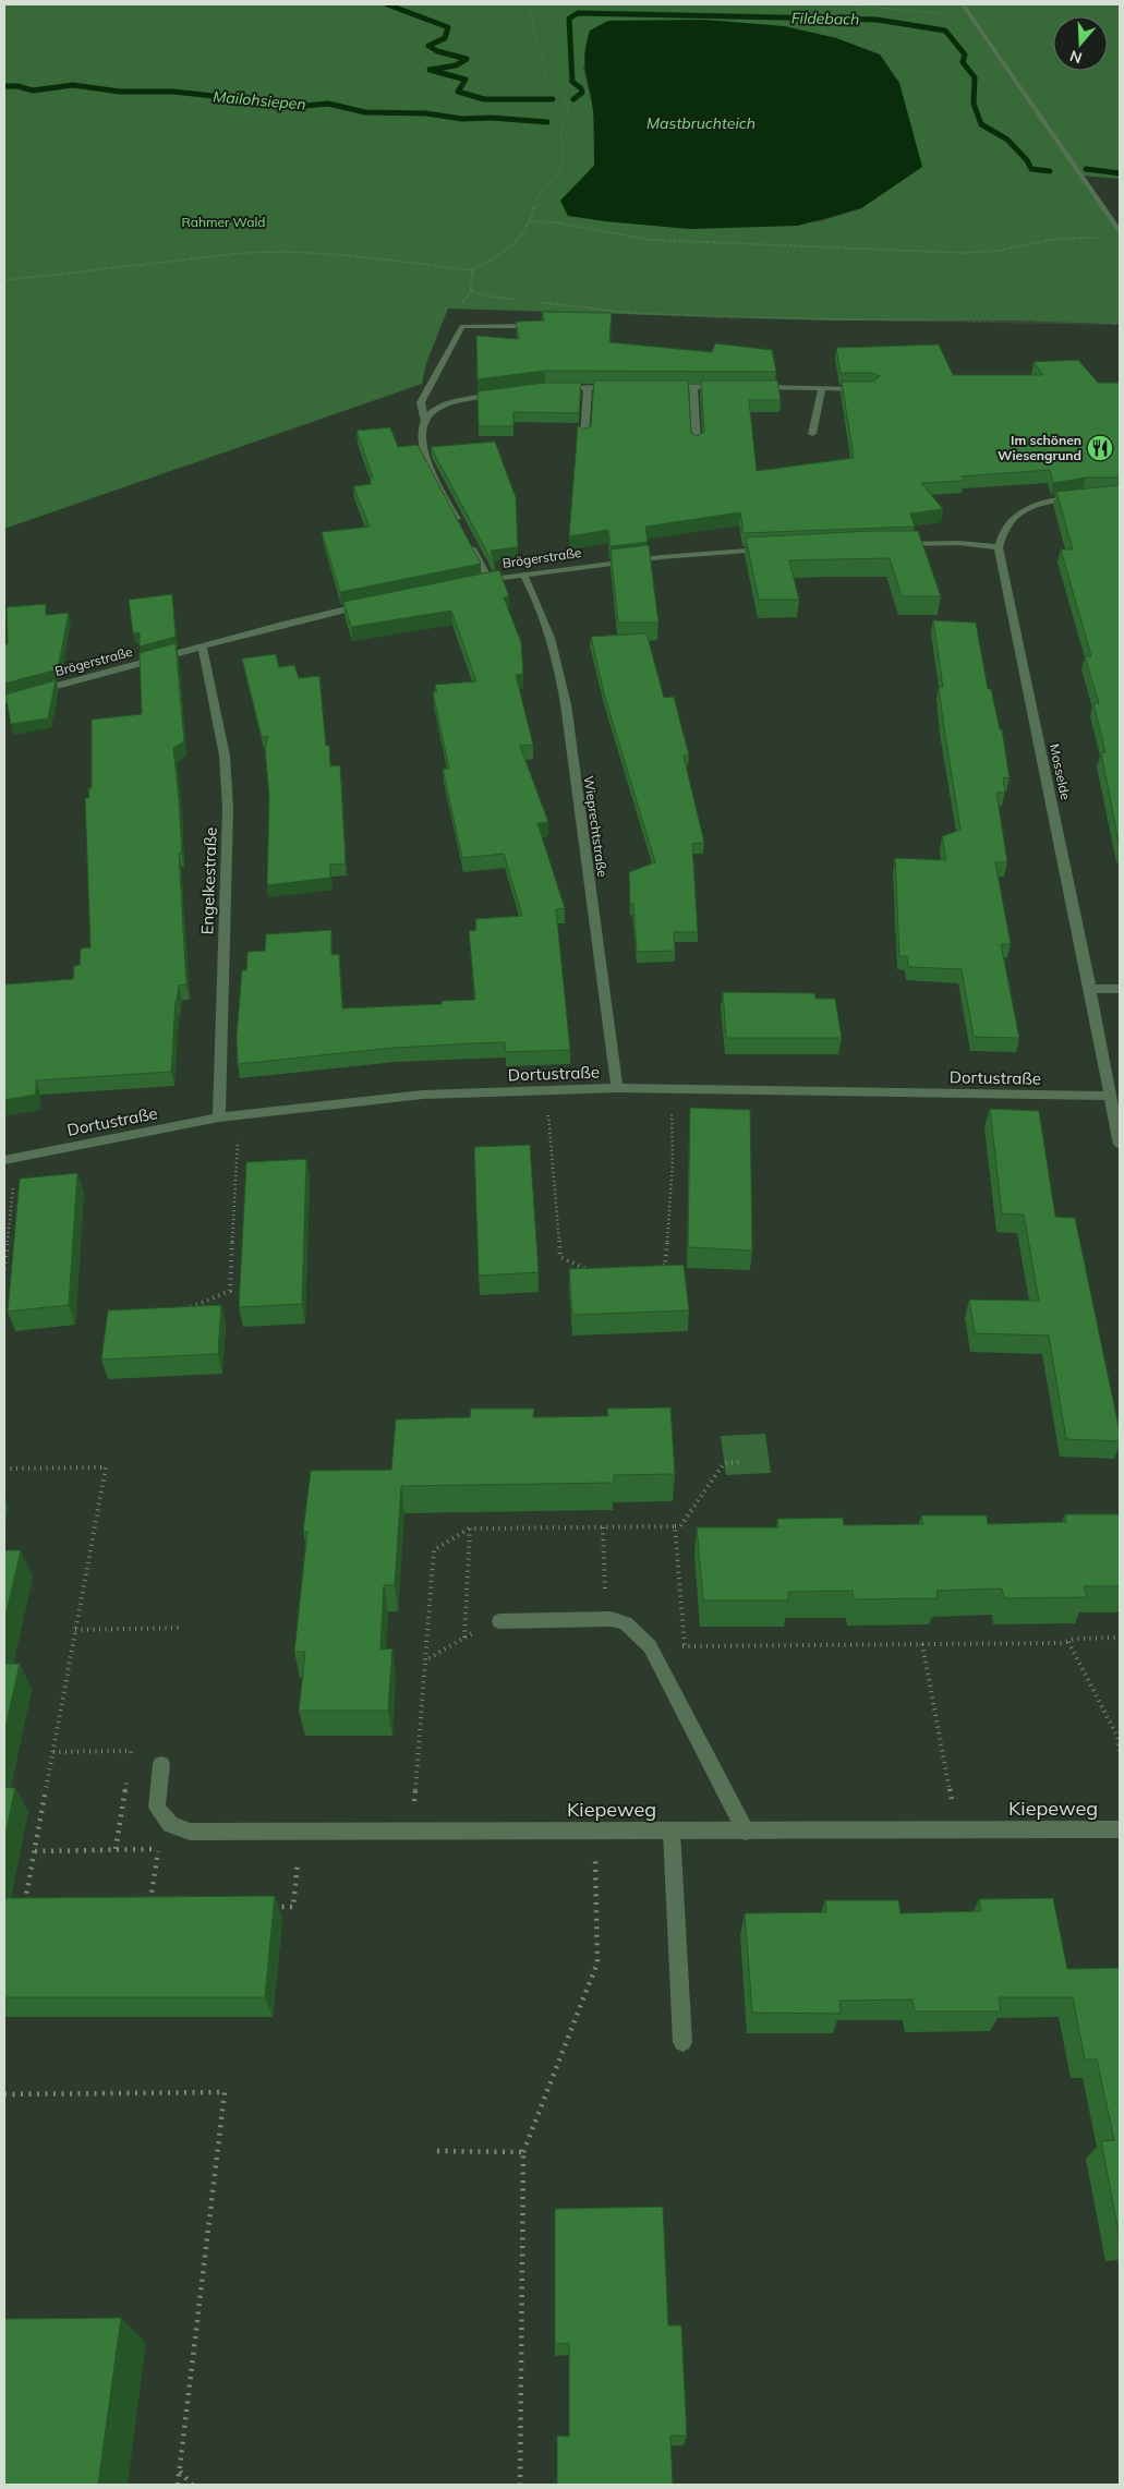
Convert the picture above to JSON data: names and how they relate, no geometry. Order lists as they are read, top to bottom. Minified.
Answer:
{"streets":{"street":["Brögerstraße","Mosselde","Wieprechtstraße","Engelkestraße","Dortustraße","Kiepeweg"]},"crossings":[["Brögerstraße","Wieprechtstraße"],["Brögerstraße","Engelkestraße"],["Mosselde","Dortustraße"],["Wieprechtstraße","Dortustraße"],["Engelkestraße","Dortustraße"]],"water":["Fildebach","Mailohsiepen","Mastbruchteich"],"parks":["Rahmer Wald"],"places":{"restaurant":["Im schönen Wiesengrund"]},"north":"bottom"}
